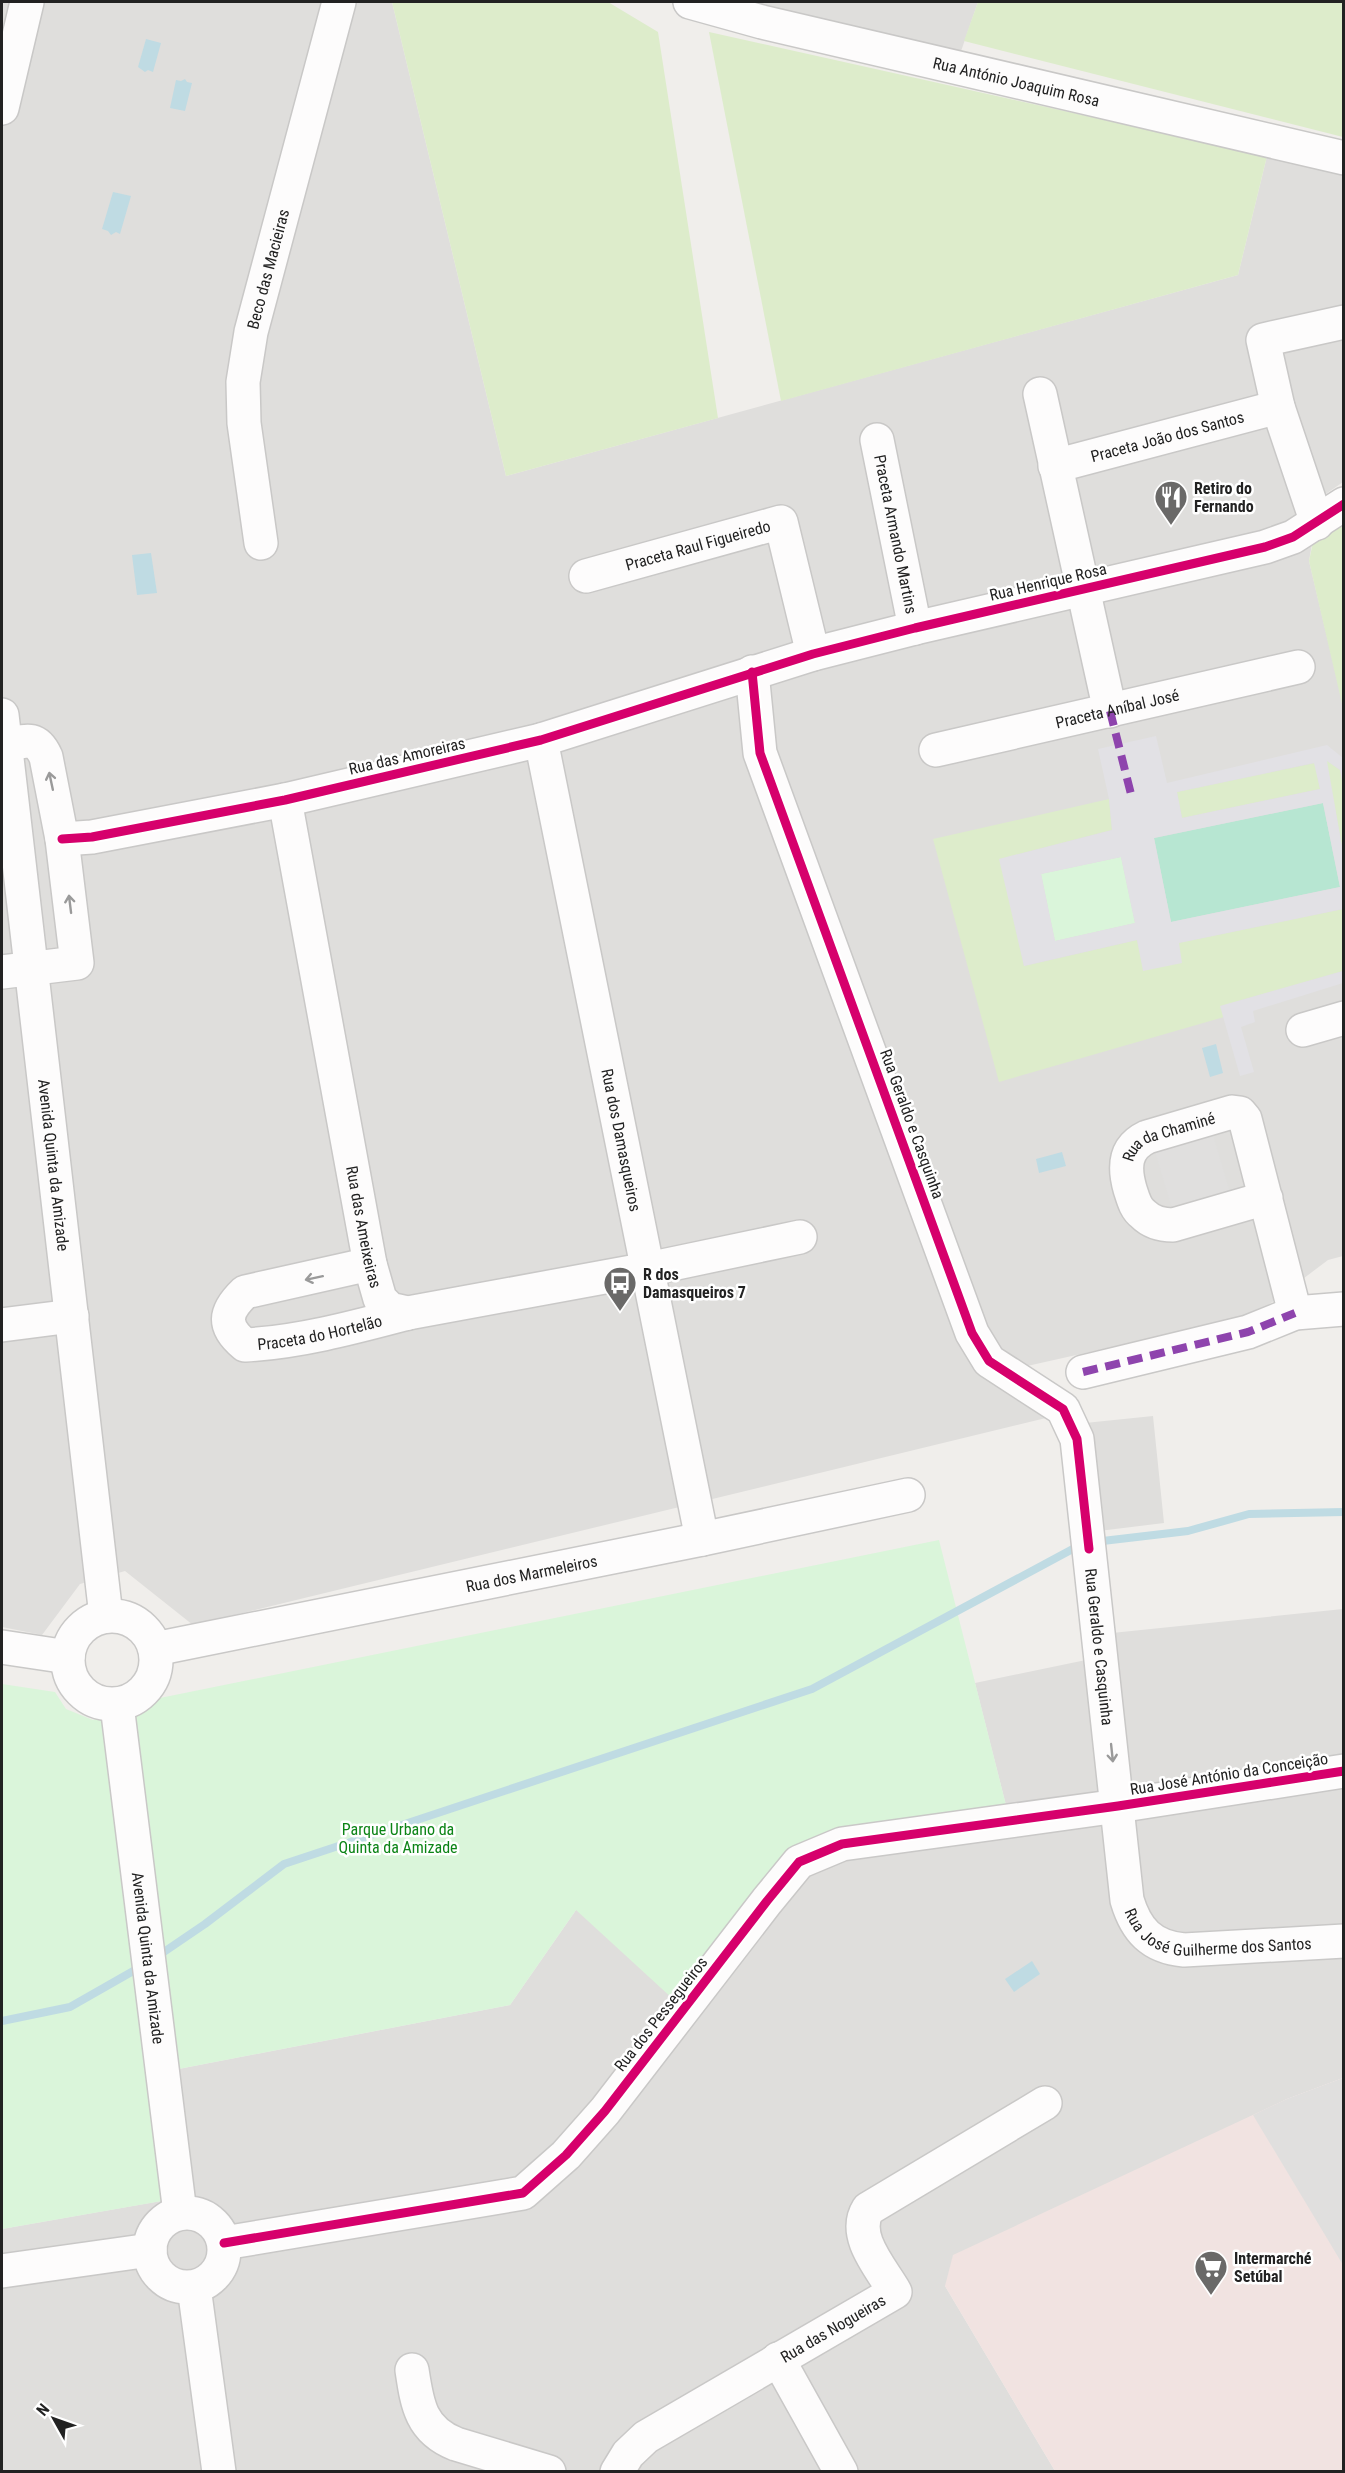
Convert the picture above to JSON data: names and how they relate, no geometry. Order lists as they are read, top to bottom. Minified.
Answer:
{"streets":{"street":["Rua António Joaquim Rosa","Beco das Macieiras","Praceta João dos Santos","Praceta Armando Martins","Praceta Raul Figueiredo","Rua Henrique Rosa","Praceta Aníbal José","Rua das Amoreiras","Rua Geraldo e Casquinha","Rua dos Damasqueiros","Avenida Quinta da Amizade","Rua das Ameixeiras","Praceta do Hortelão","Rua dos Marmeleiros","Rua José António da Conceição","Rua José Guilherme dos Santos","Rua dos Pessegueiros","Rua das Nogueiras"]},"crossings":[["Praceta Armando Martins","Rua Henrique Rosa"],["Praceta Raul Figueiredo","Rua Henrique Rosa"],["Rua Henrique Rosa","Rua das Amoreiras"],["Rua Henrique Rosa","Rua Geraldo e Casquinha"],["Rua das Amoreiras","Rua Geraldo e Casquinha"],["Rua das Amoreiras","Rua dos Damasqueiros"],["Rua das Amoreiras","Rua das Ameixeiras"],["Rua Geraldo e Casquinha","Rua José António da Conceição"],["Rua Geraldo e Casquinha","Rua José Guilherme dos Santos"],["Rua Geraldo e Casquinha","Rua dos Pessegueiros"],["Rua dos Damasqueiros","Rua dos Marmeleiros"],["Avenida Quinta da Amizade","Rua dos Marmeleiros"],["Avenida Quinta da Amizade","Rua dos Pessegueiros"],["Rua das Ameixeiras","Praceta do Hortelão"],["Rua José António da Conceição","Rua José Guilherme dos Santos"],["Rua José António da Conceição","Rua dos Pessegueiros"],["Rua José Guilherme dos Santos","Rua dos Pessegueiros"]],"one_way":["Rua Geraldo e Casquinha"],"parks":["Parque Urbano da Quinta da Amizade"],"places":{"restaurant":["Retiro do Fernando"],"bus stop":["R dos Damasqueiros 7"],"supermarket":["Intermarché Setúbal"]},"north":"top left"}
